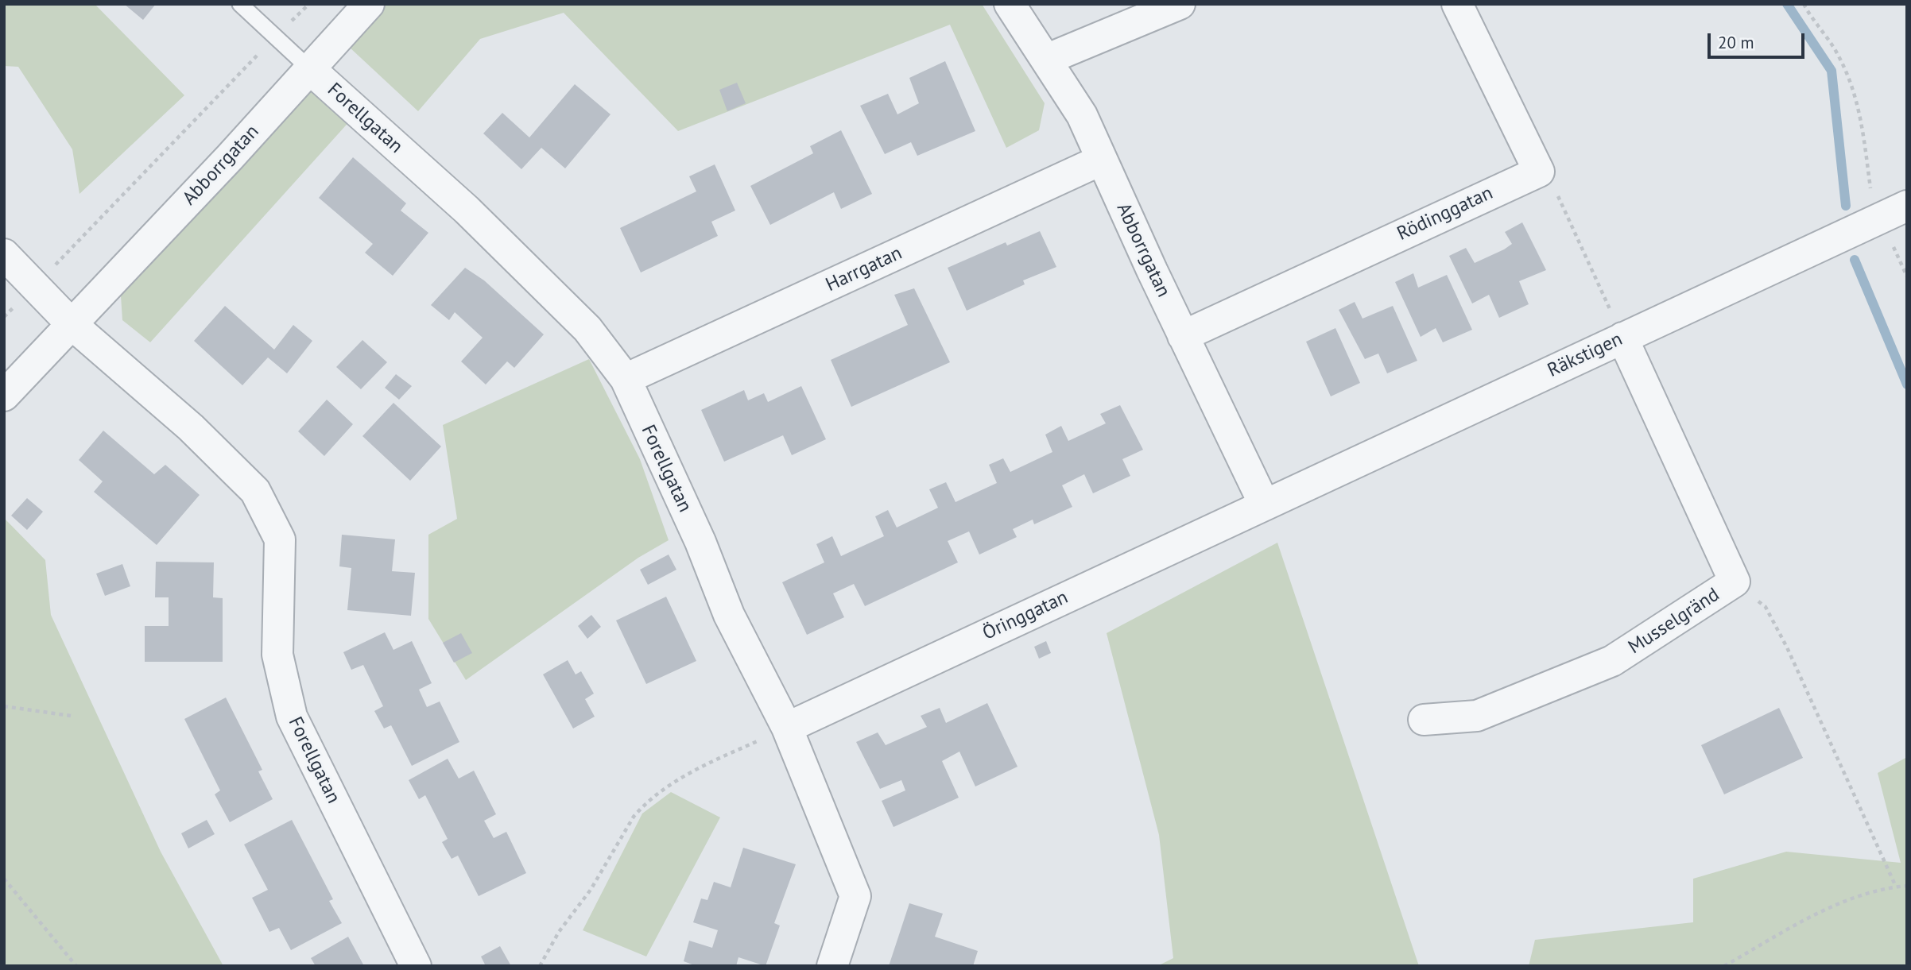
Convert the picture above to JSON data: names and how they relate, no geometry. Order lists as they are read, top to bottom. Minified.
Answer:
{"streets":{"street":["Forellgatan","Abborrgatan","Rödinggatan","Harrgatan","Räkstigen","Öringgatan","Musselgränd"]},"crossings":[["Forellgatan","Abborrgatan"],["Forellgatan","Harrgatan"],["Forellgatan","Öringgatan"],["Abborrgatan","Rödinggatan"],["Abborrgatan","Harrgatan"],["Abborrgatan","Räkstigen"],["Abborrgatan","Öringgatan"],["Räkstigen","Öringgatan"],["Räkstigen","Musselgränd"]],"scale_bar":"20 m"}
